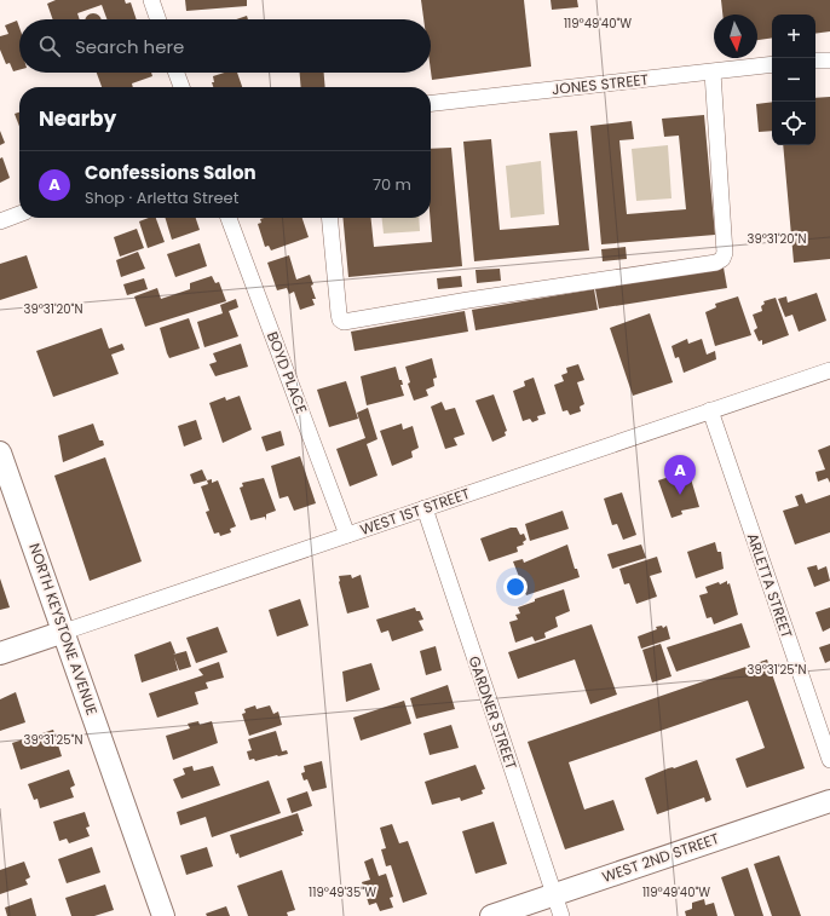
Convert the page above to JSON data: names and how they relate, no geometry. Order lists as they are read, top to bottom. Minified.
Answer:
{"streets":{"main road":["WEST 1ST STREET","NORTH KEYSTONE AVENUE","WEST 2ND STREET"],"street":["JONES STREET","BOYD PLACE","ARLETTA STREET","GARDNER STREET"]},"crossings":[["BOYD PLACE","WEST 1ST STREET"],["WEST 1ST STREET","ARLETTA STREET"],["WEST 1ST STREET","NORTH KEYSTONE AVENUE"],["WEST 1ST STREET","GARDNER STREET"],["GARDNER STREET","WEST 2ND STREET"]],"north":"bottom","page":{"map_buttons":["+","−"],"search":"Search here","heading":"Nearby","list":[{"mark":"A","name":"Confessions Salon","note":"Shop · Arletta Street","value":"70 m"}],"pins":"A"},"coordinates":["119°49'40\"W","39°31'20\"N","39°31'25\"N","119°49'35\"W"]}
